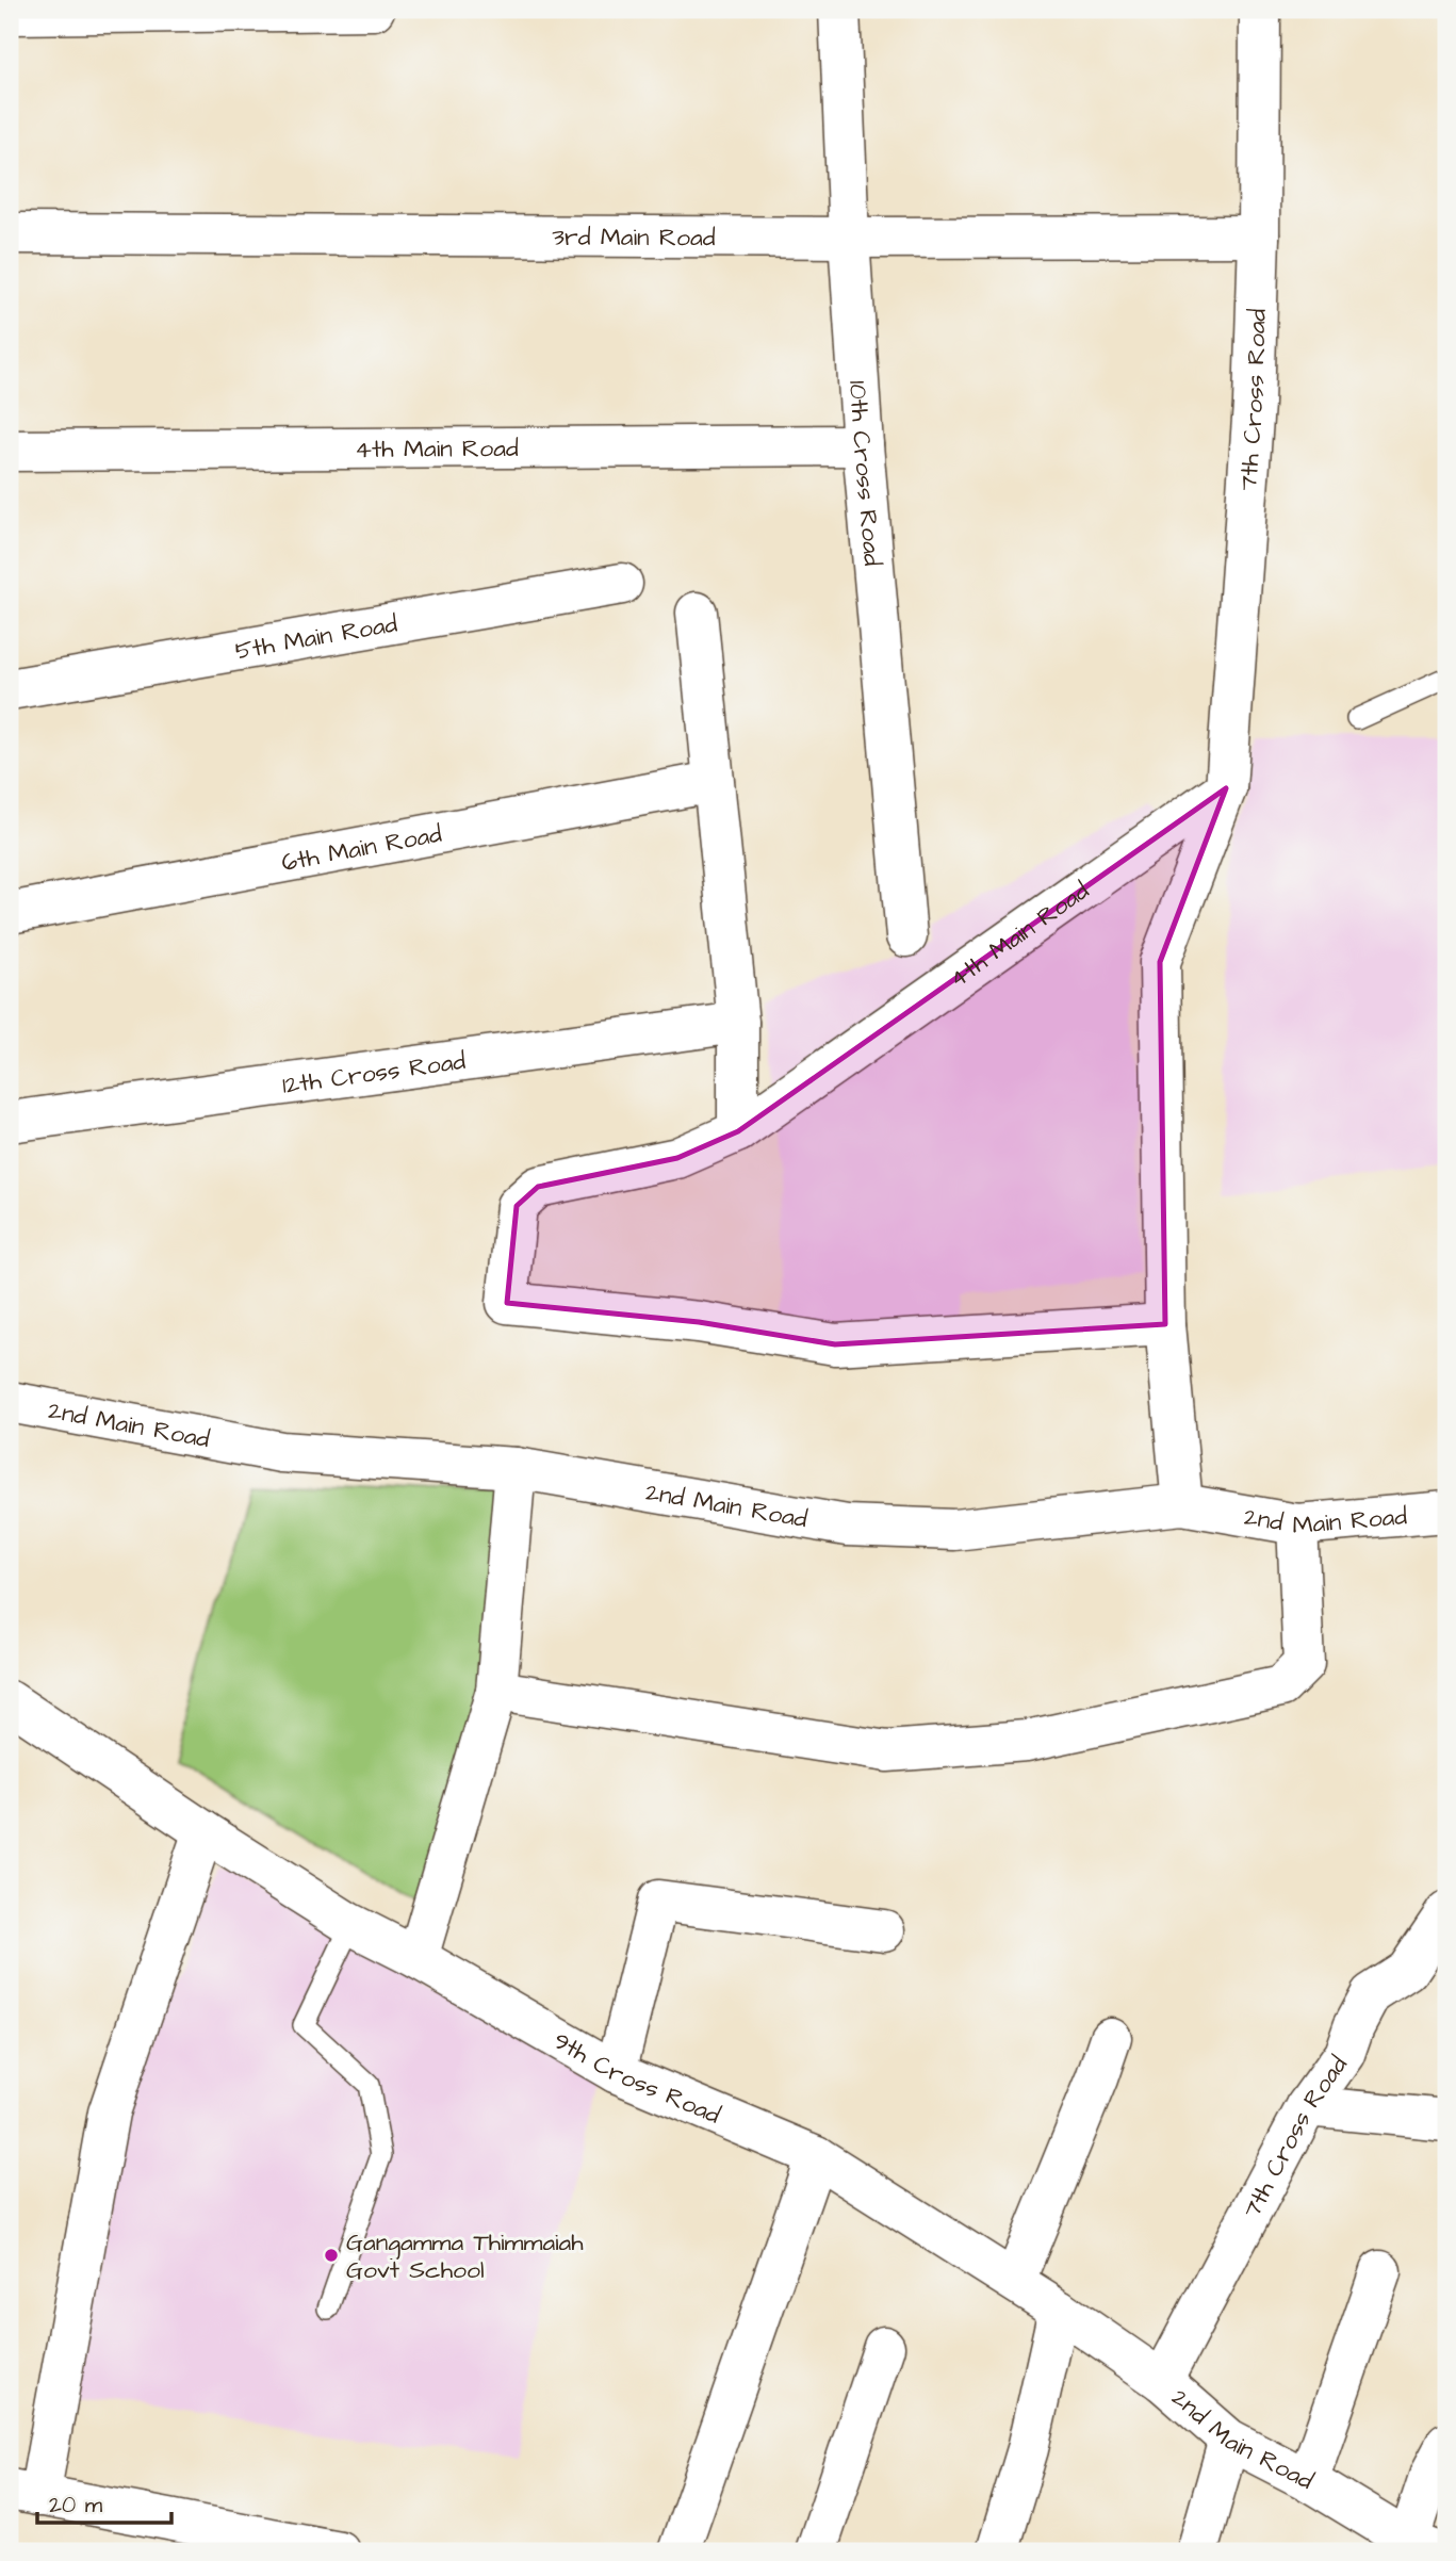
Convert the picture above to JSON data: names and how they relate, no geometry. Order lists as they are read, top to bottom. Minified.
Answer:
{"streets":{"street":["3rd Main Road","7th Cross Road","4th Main Road","10th Cross Road","5th Main Road","6th Main Road","12th Cross Road","2nd Main Road","9th Cross Road"]},"crossings":[["3rd Main Road","7th Cross Road"],["3rd Main Road","10th Cross Road"],["7th Cross Road","4th Main Road"],["7th Cross Road","2nd Main Road"],["4th Main Road","10th Cross Road"],["2nd Main Road","9th Cross Road"]],"places":["Gangamma Thimmaiah Govt School"],"scale_bar":"20 m"}
